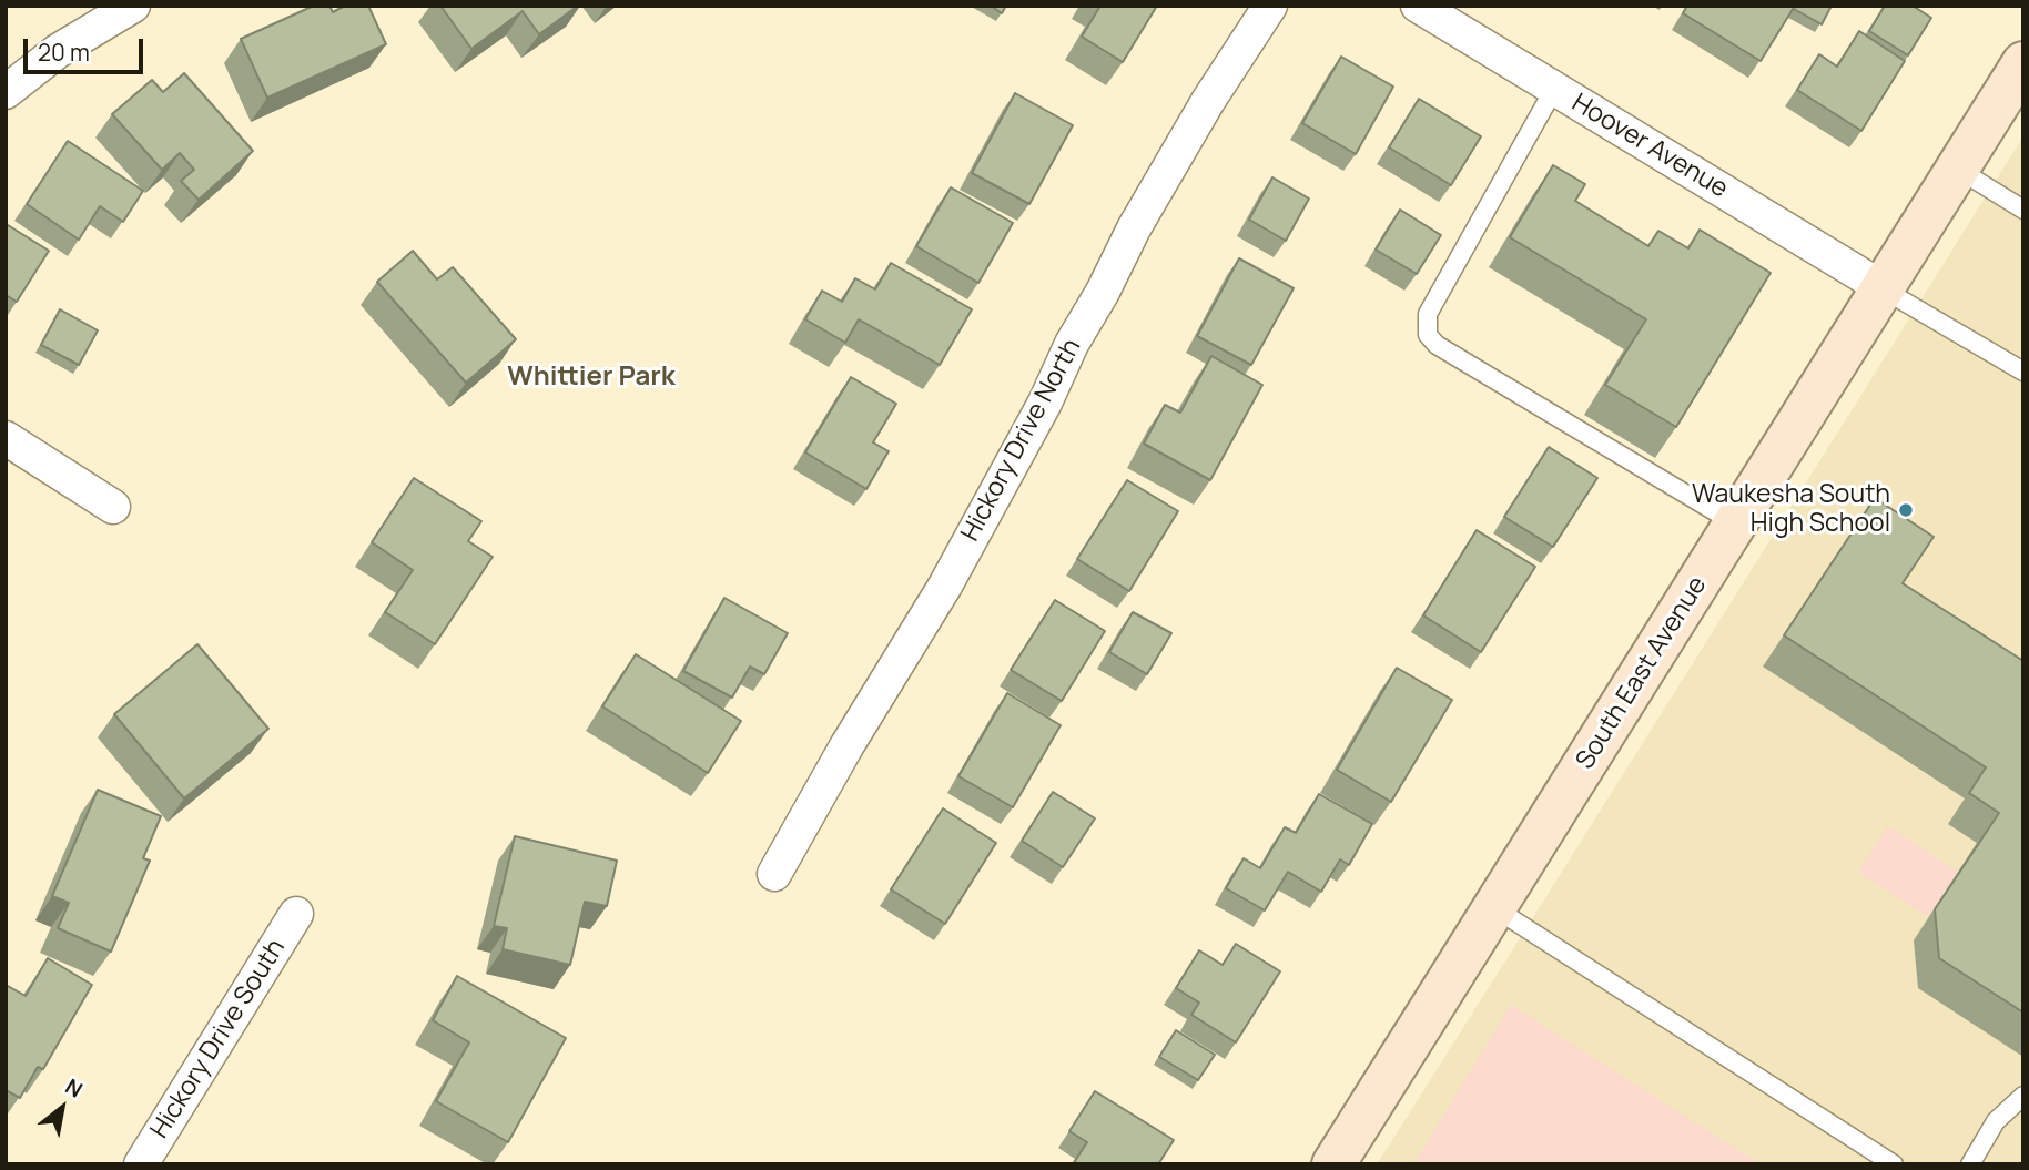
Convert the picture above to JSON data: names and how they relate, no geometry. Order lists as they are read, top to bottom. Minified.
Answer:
{"streets":{"main road":["South East Avenue"],"street":["Hoover Avenue","Hickory Drive North","Hickory Drive South"]},"crossings":[["Hoover Avenue","South East Avenue"]],"districts":["Whittier Park"],"places":["Waukesha South High School"],"scale_bar":"20 m","north":"top right"}
